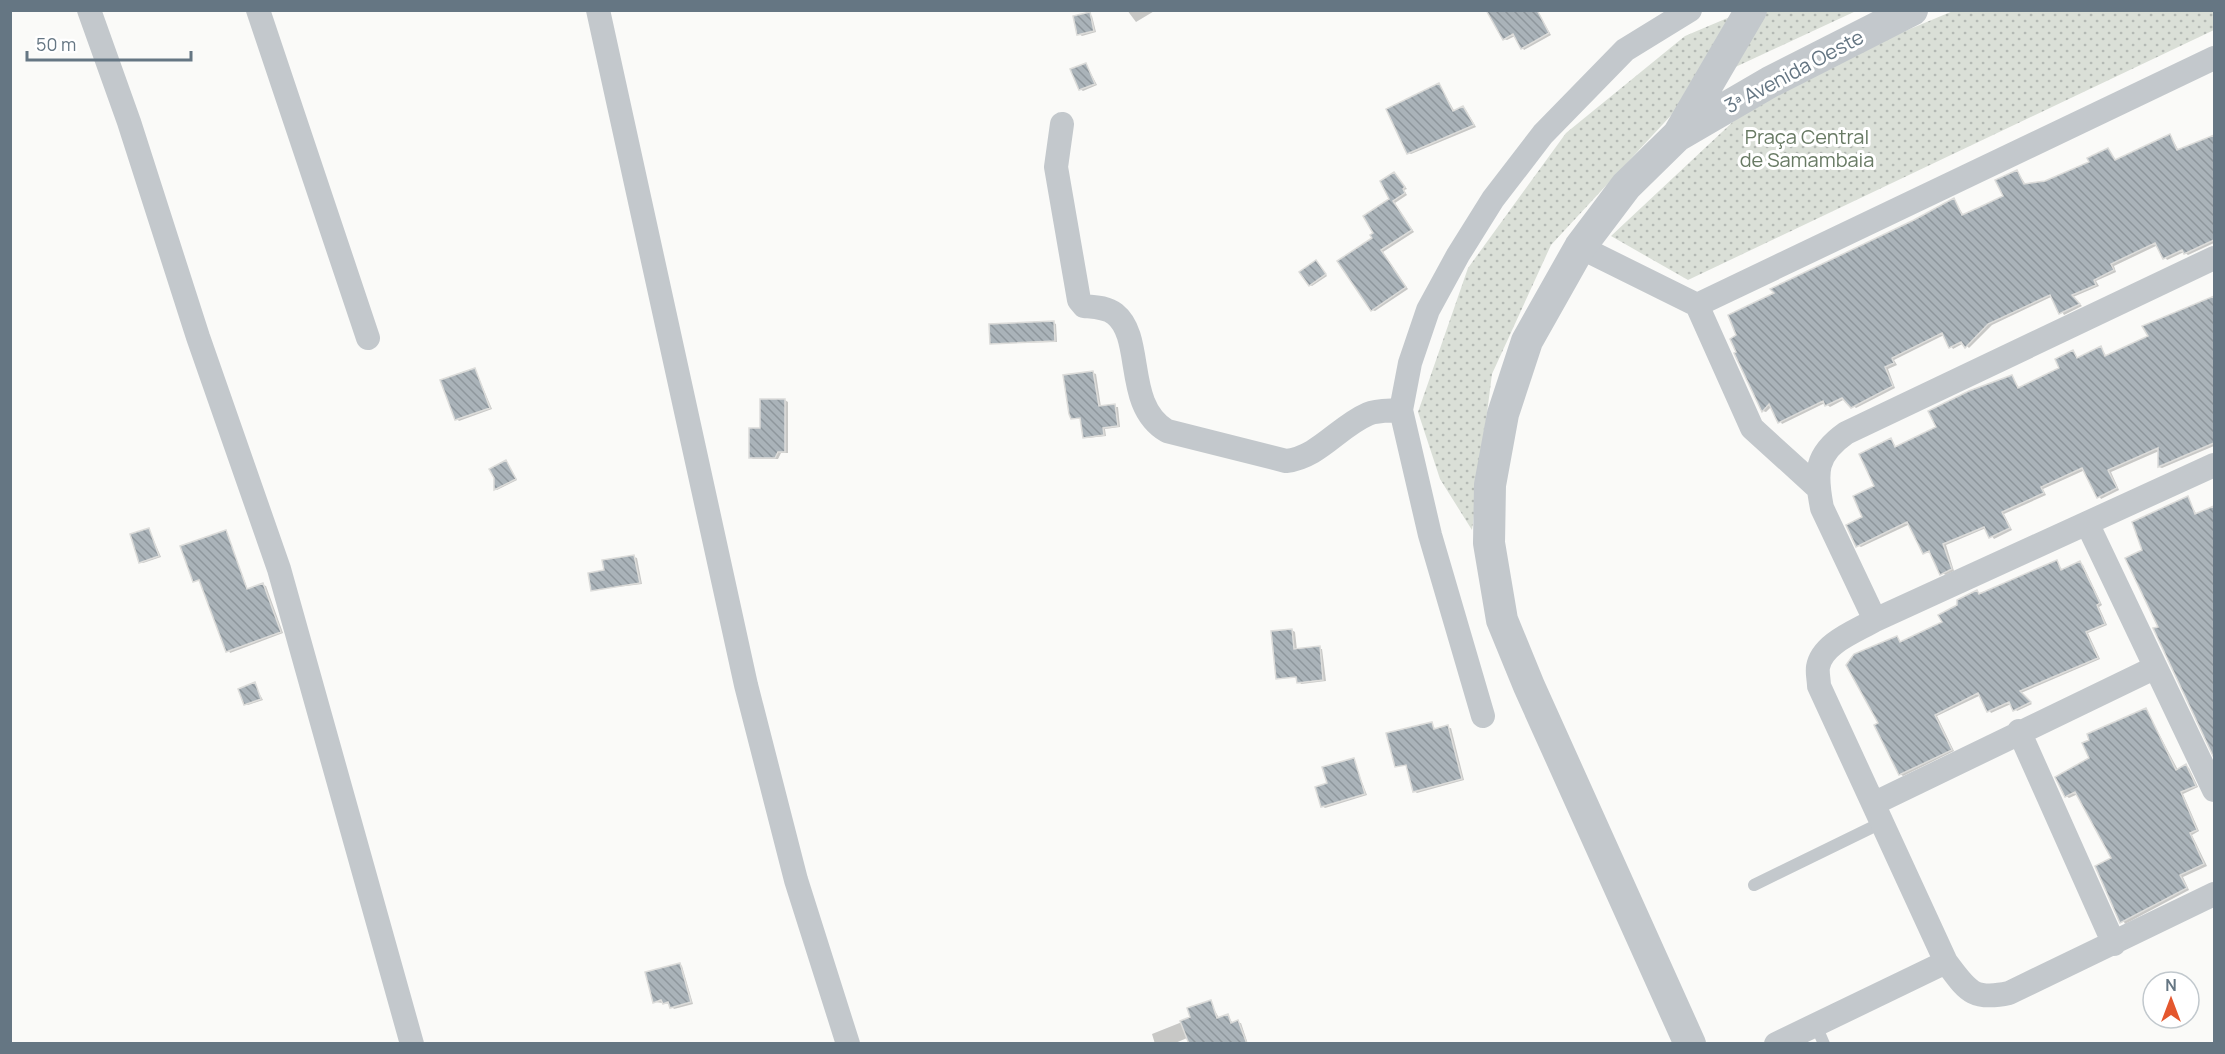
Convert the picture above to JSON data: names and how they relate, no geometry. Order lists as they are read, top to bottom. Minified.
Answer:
{"streets":{"street":["3ª Avenida Oeste"]},"parks":["Praça Central de Samambaia"],"scale_bar":"50 m","north":"top"}
